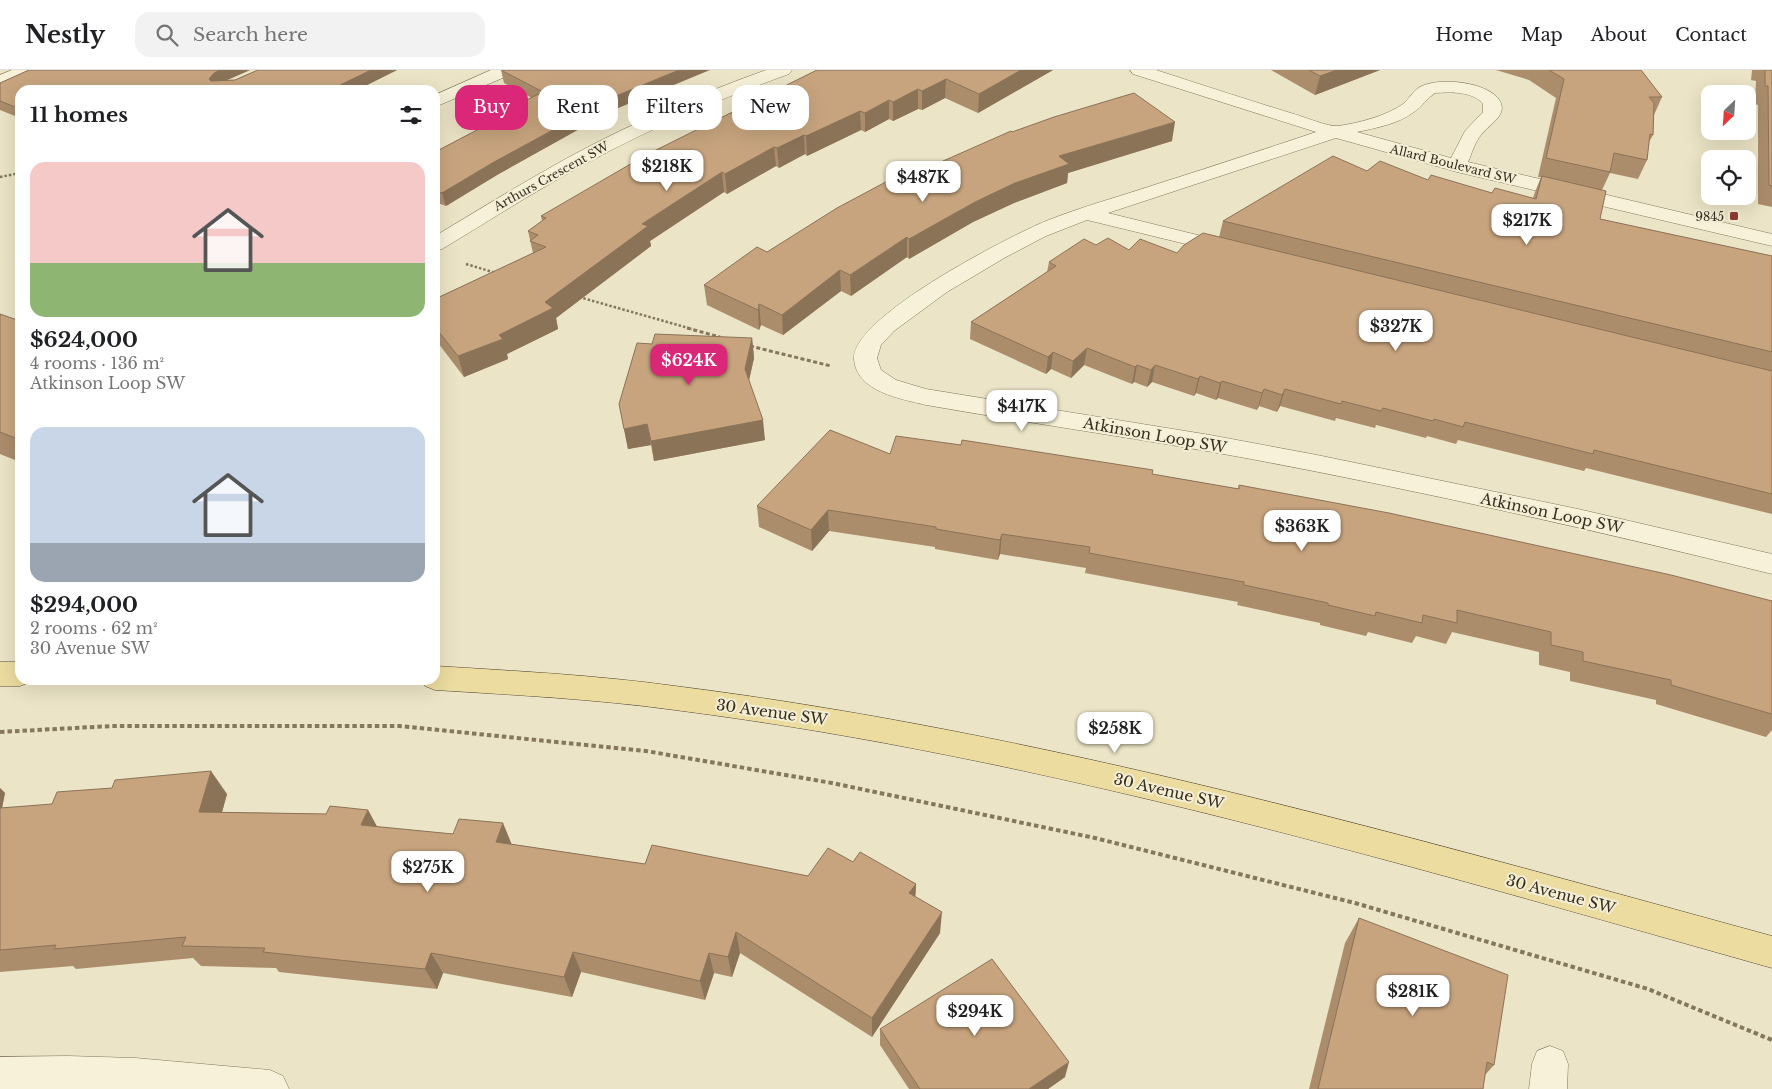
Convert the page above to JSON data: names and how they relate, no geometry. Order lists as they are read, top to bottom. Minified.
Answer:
{"streets":{"main road":["30 Avenue SW"],"street":["Allard Boulevard SW","Arthurs Crescent SW","Atkinson Loop SW"]},"places":{"transit":["9845"]},"north":"bottom left","page":{"header":"Nestly","search":"Search here","nav":["Home","Map","About","Contact"],"chip":["Buy","Rent","Filters","New"],"heading":"11 homes","list":[{"name":"$624,000","note":"4 rooms · 136 m² · Atkinson Loop SW"},{"name":"$294,000","note":"2 rooms · 62 m² · 30 Avenue SW"}],"price":["$218K","$487K","$217K","$327K","$624K","$417K","$363K","$258K","$275K","$281K","$294K"]}}
